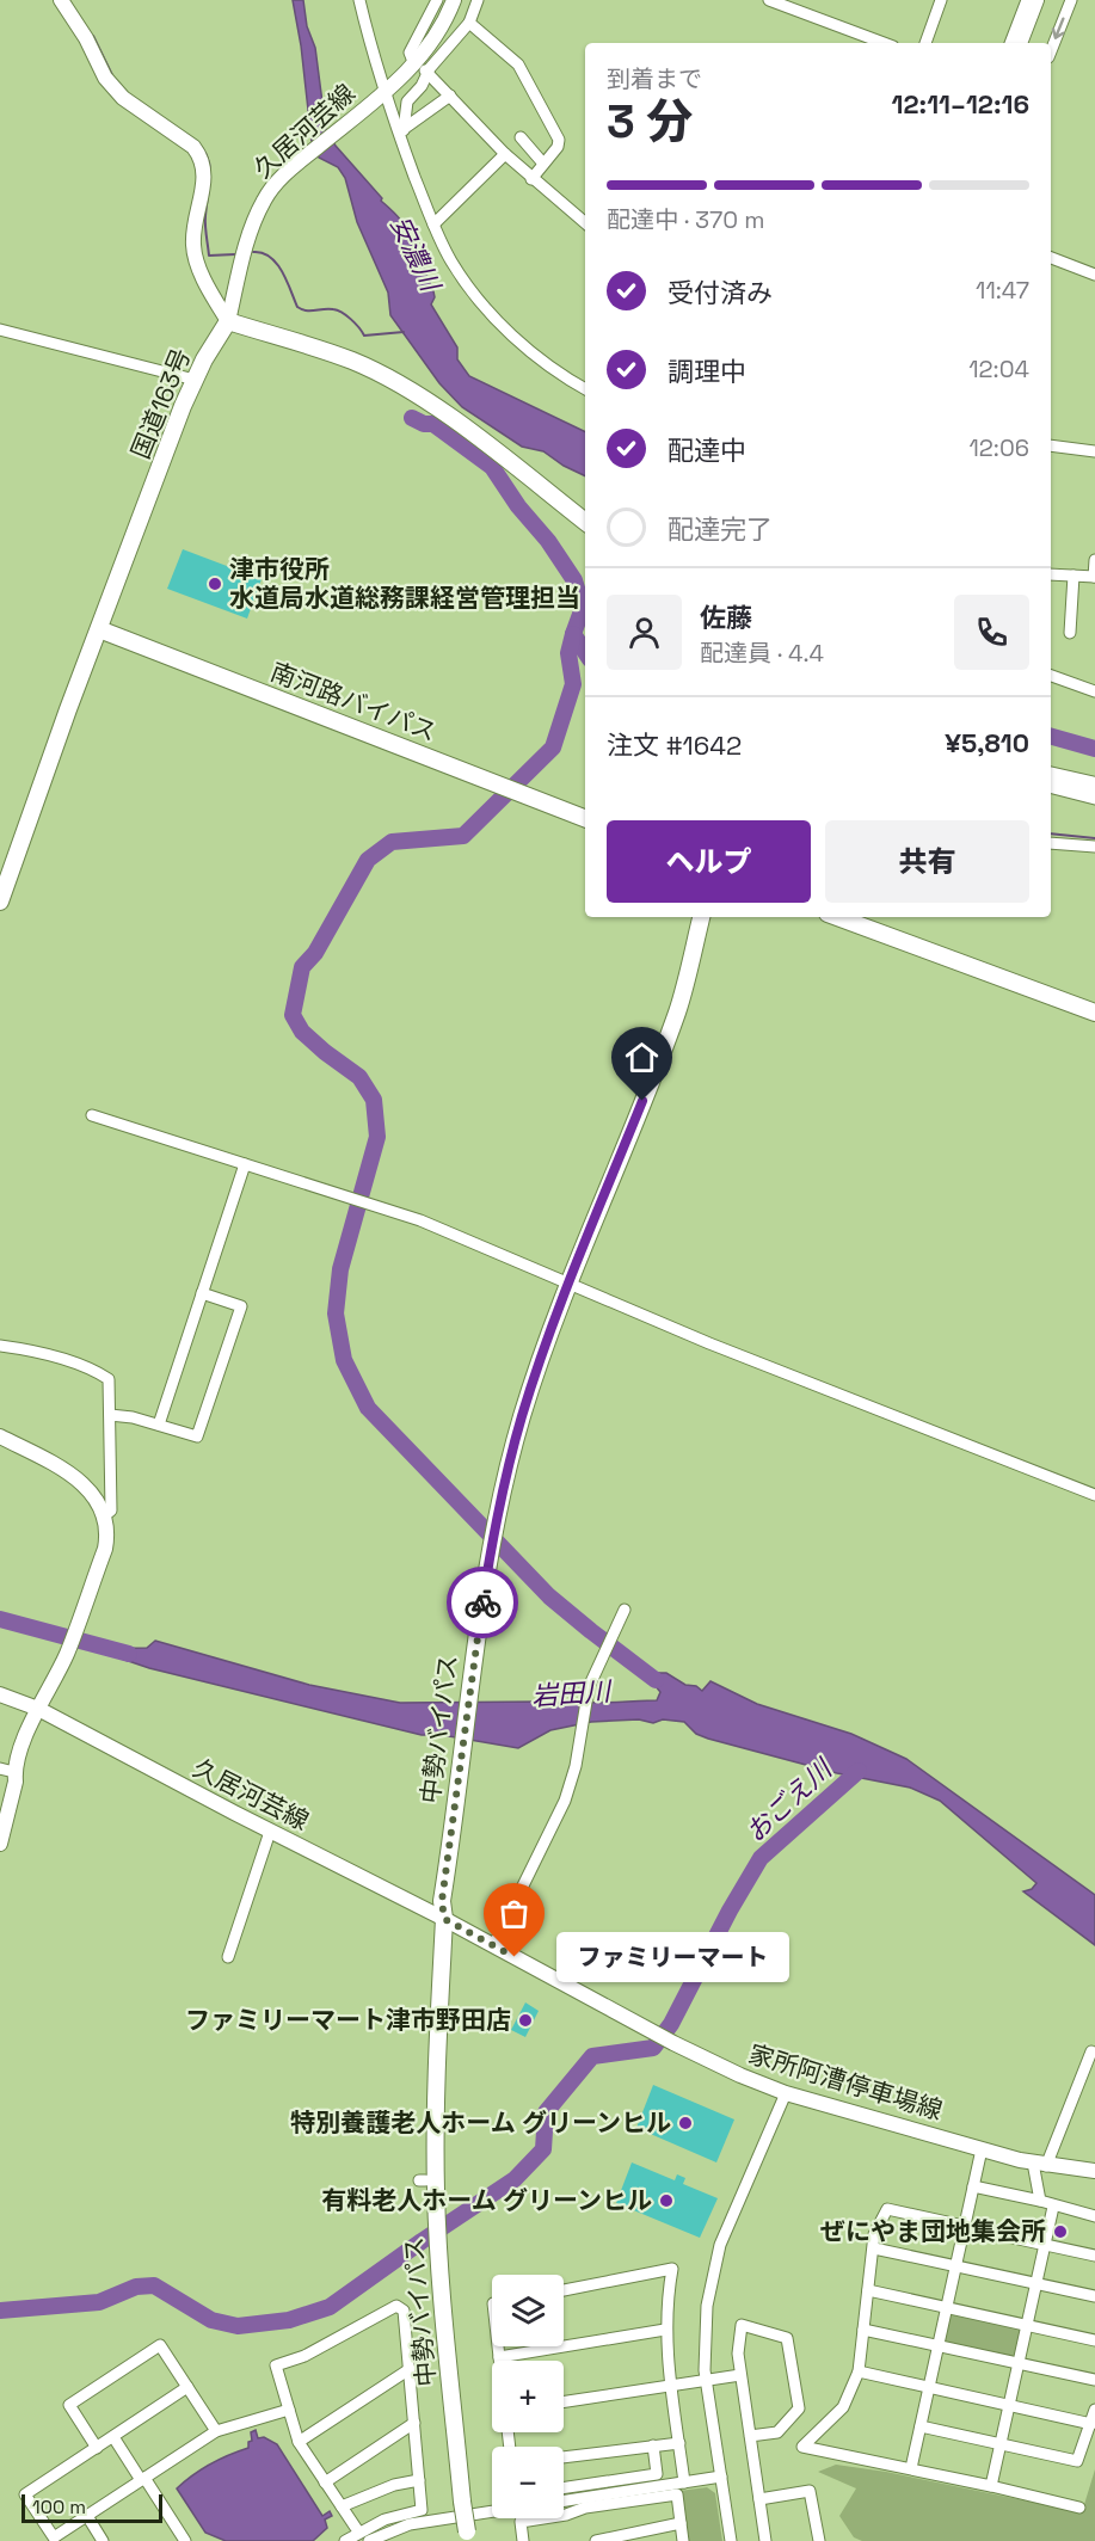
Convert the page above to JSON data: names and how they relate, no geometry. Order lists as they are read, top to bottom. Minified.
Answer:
{"streets":{"highway":["国道163号","南河路バイパス","中勢バイパス"],"main road":["久居河芸線","家所阿漕停車場線"]},"crossings":[["久居河芸線","国道163号"],["久居河芸線","中勢バイパス"],["久居河芸線","家所阿漕停車場線"],["国道163号","南河路バイパス"],["中勢バイパス","家所阿漕停車場線"]],"water":["安濃川","岩田川","おごえ川"],"places":["津市役所 水道局水道総務課経営管理担当","ファミリーマート","ファミリーマート津市野田店","特別養護老人ホーム グリーンヒル","有料老人ホーム グリーンヒル","ぜにやま団地集会所"],"scale_bar":"100 m","page":{"heading":["3 分","到着まで","12:11–12:16"],"panel":["佐藤","配達員 · 4.4","注文 #1642","¥5,810"],"bar":"配達中 · 370 m","list":[["受付済み","11:47"],["調理中","12:04"],["配達中","12:06"],"配達完了"],"buttons":["ヘルプ","共有"],"bubble":"ファミリーマート","map_buttons":["+","−"],"scale":"100 m"}}
